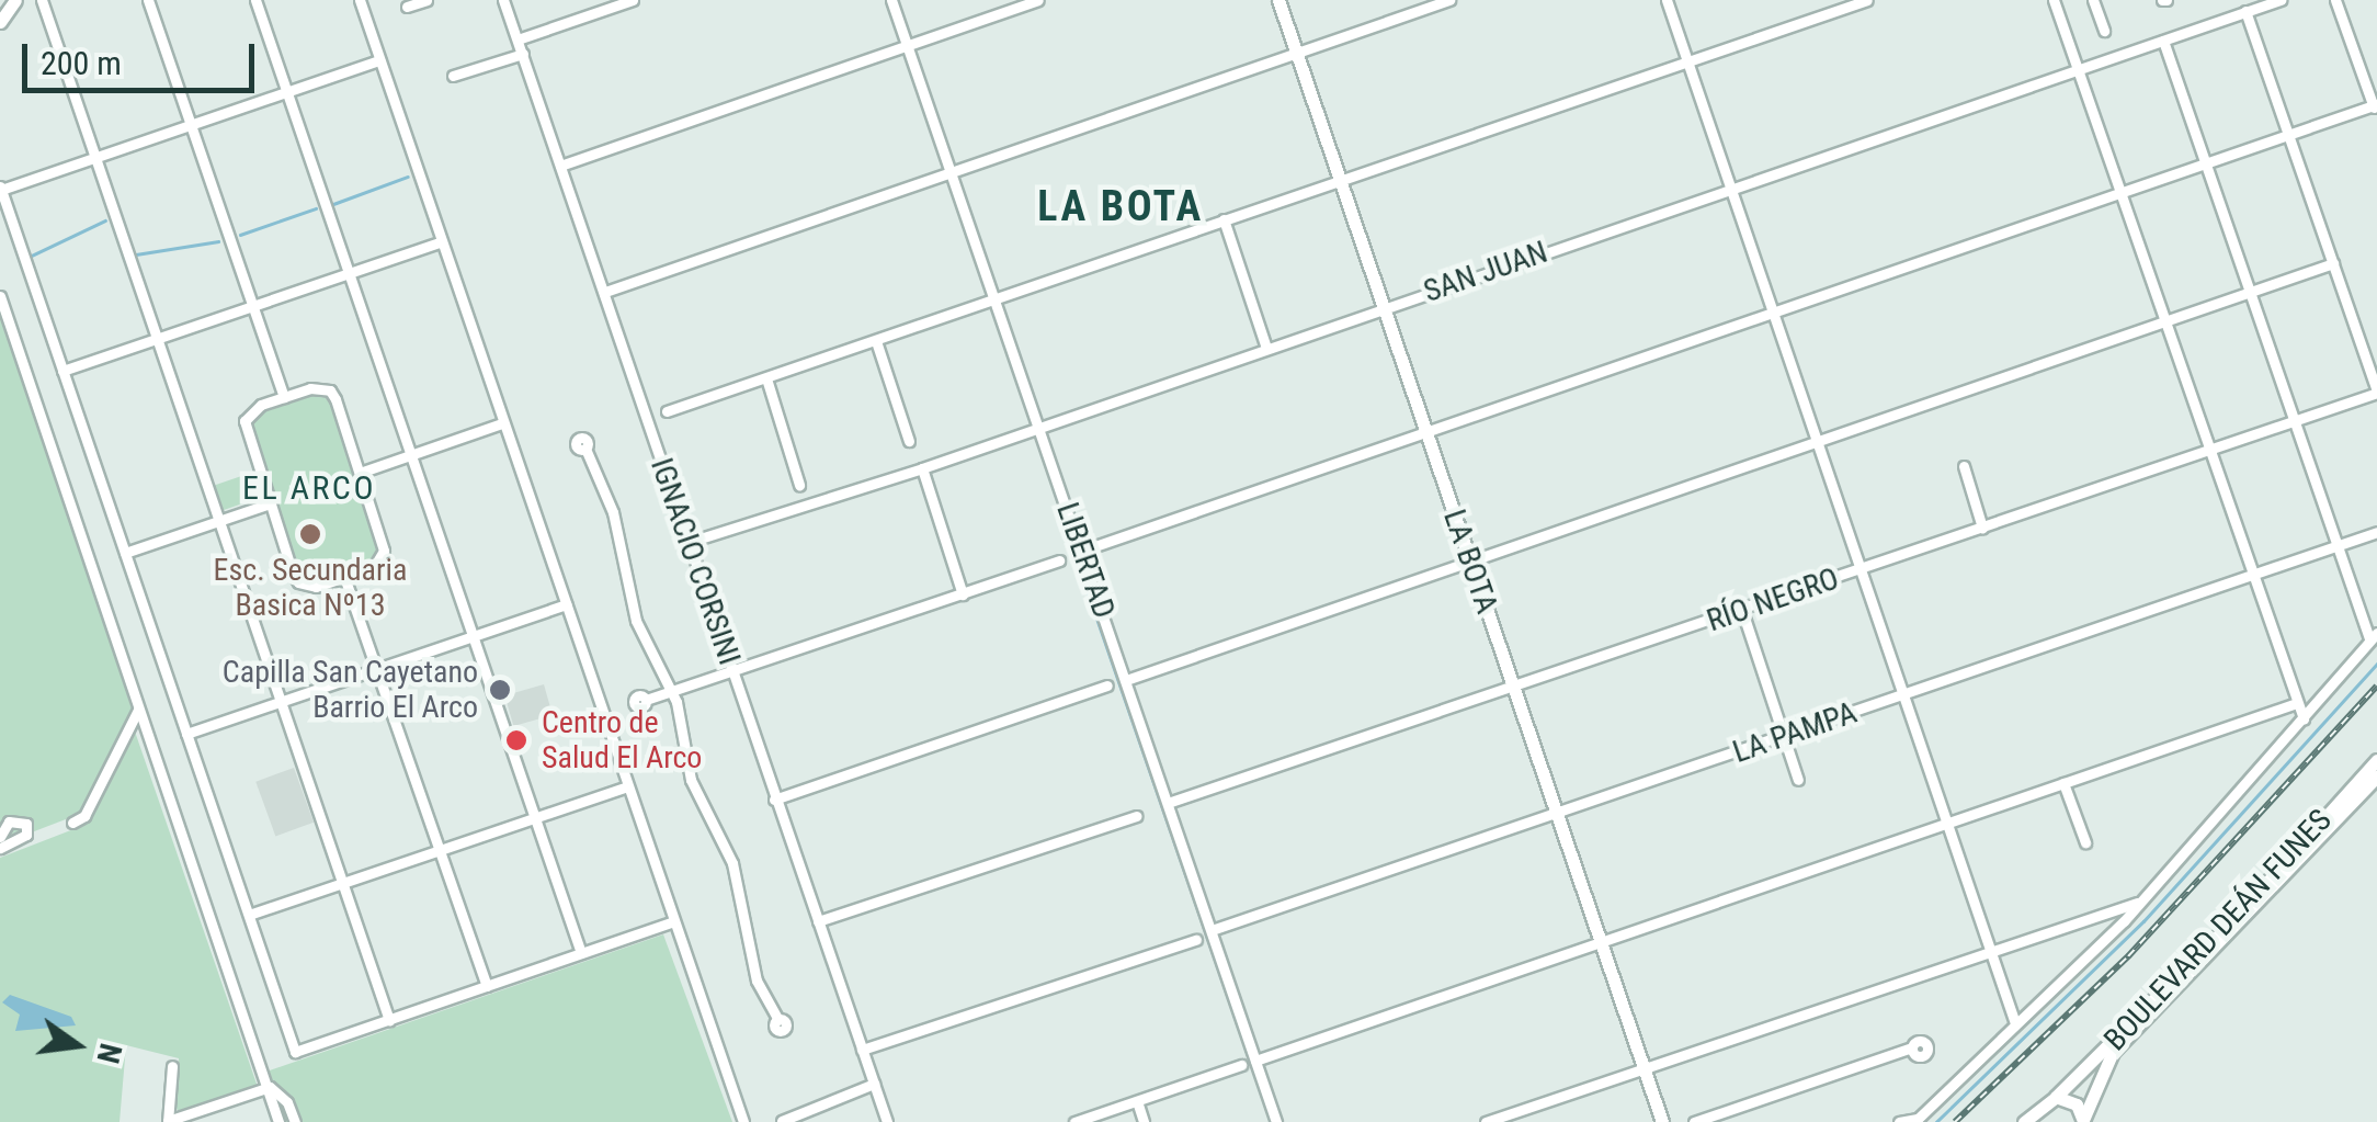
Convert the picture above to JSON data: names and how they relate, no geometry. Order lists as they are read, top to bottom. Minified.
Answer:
{"streets":{"street":["SAN JUAN","LIBERTAD","IGNACIO CORSINI","LA BOTA","RÍO NEGRO","LA PAMPA","BOULEVARD DEÁN FUNES"]},"crossings":[["SAN JUAN","LIBERTAD"],["SAN JUAN","IGNACIO CORSINI"],["SAN JUAN","LA BOTA"],["LIBERTAD","RÍO NEGRO"],["LIBERTAD","LA PAMPA"],["LA BOTA","RÍO NEGRO"],["LA BOTA","LA PAMPA"]],"districts":["LA BOTA","EL ARCO"],"places":["Esc. Secundaria Basica Nº13","Capilla San Cayetano Barrio El Arco","Centro de Salud El Arco"],"scale_bar":"200 m","north":"right"}
